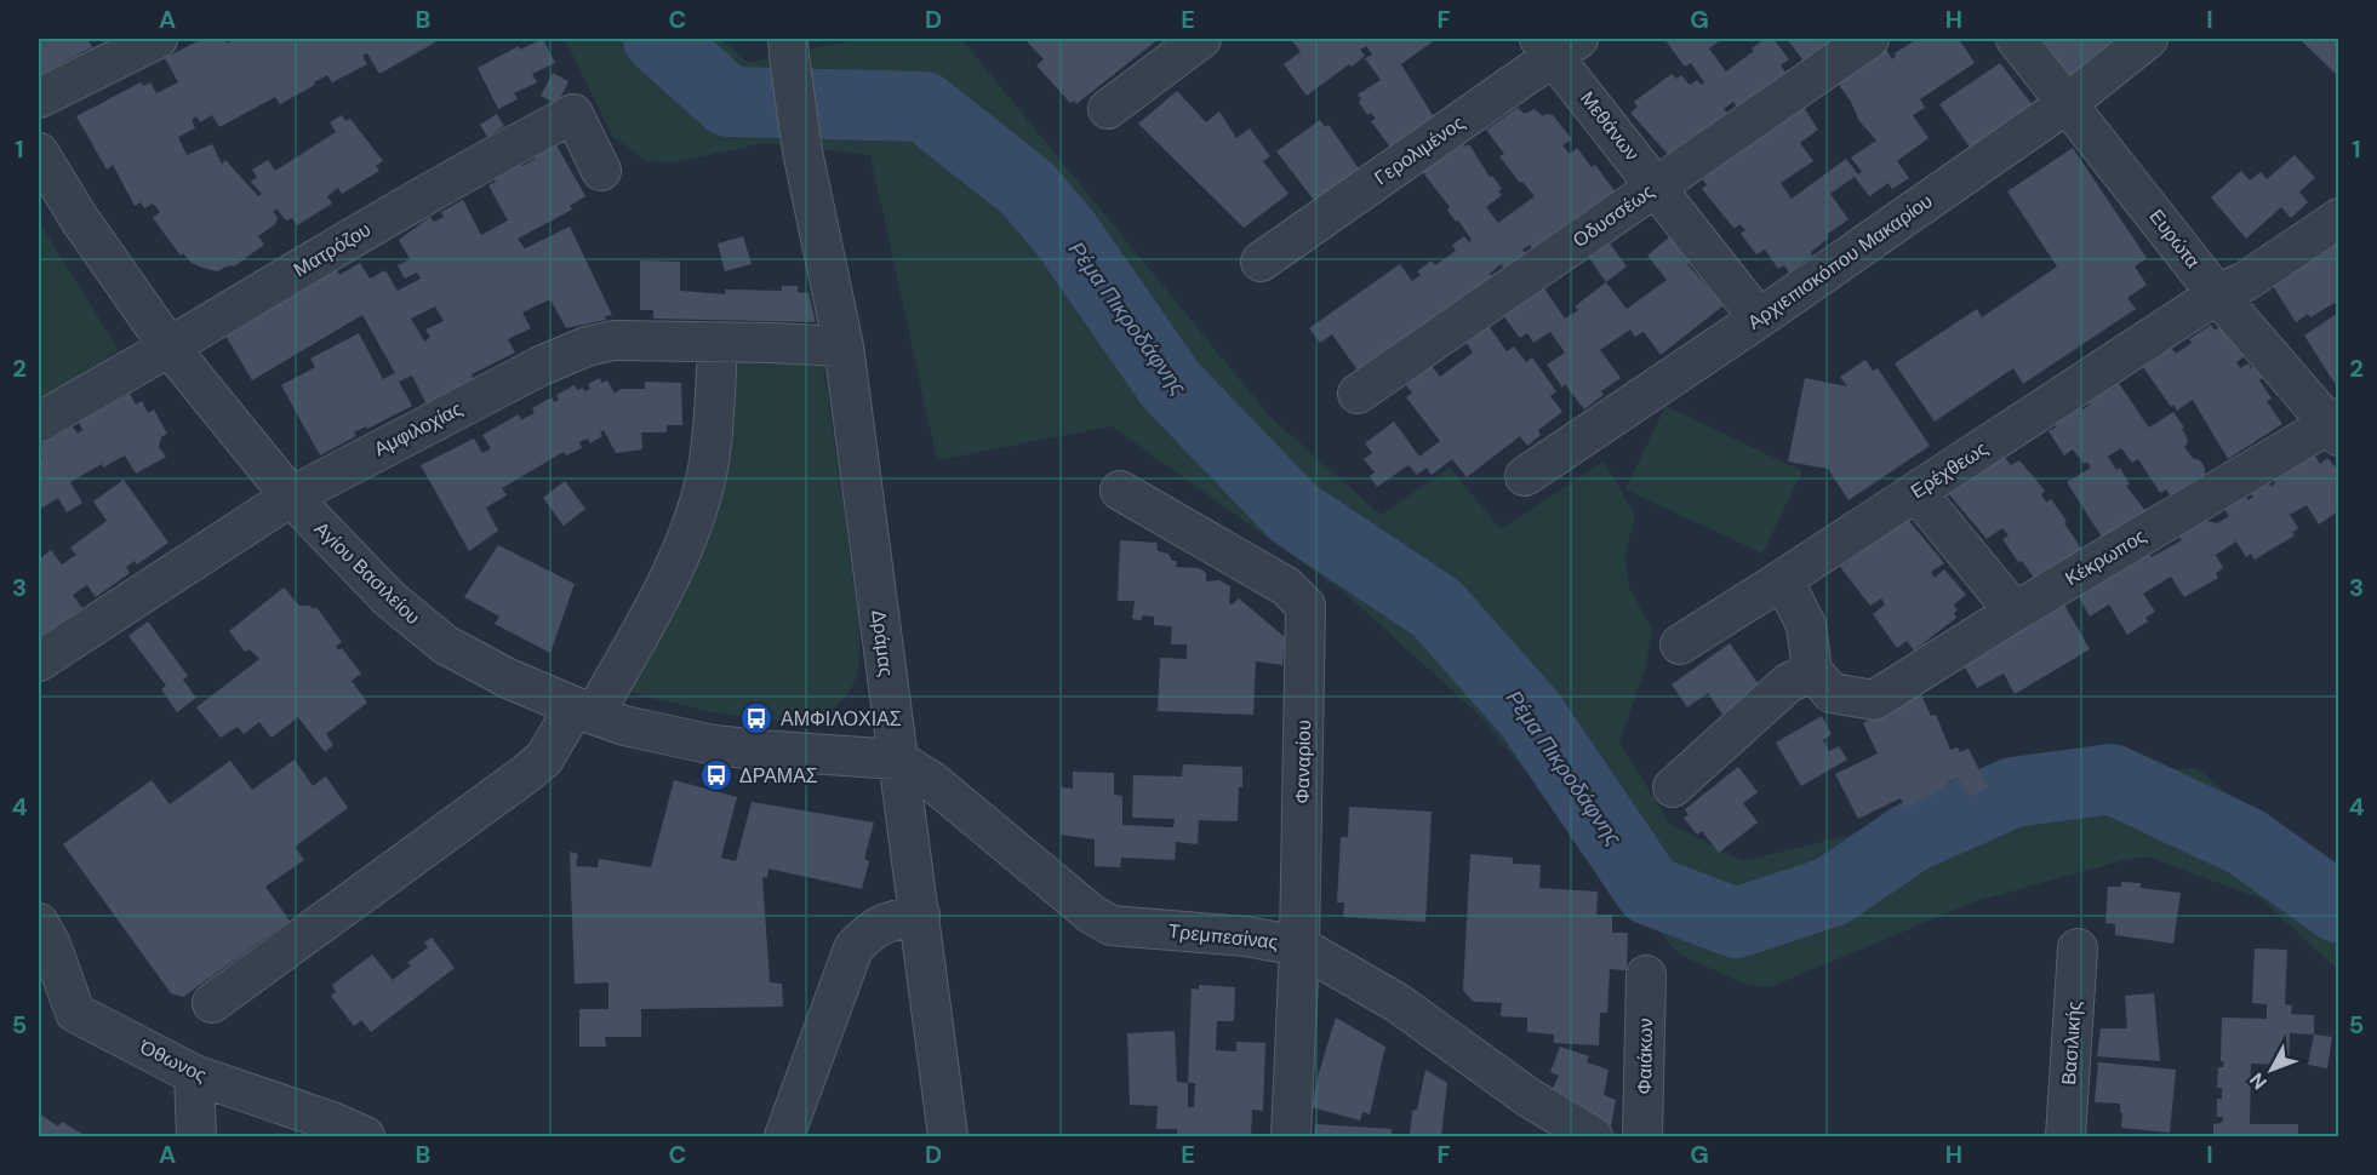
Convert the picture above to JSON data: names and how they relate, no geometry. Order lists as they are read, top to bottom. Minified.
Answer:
{"streets":{"street":["Μεθάνων","Γερολιμένος","Οδυσσέως","Ευρώτα","Ματρόζου","Αρχιεπισκόπου Μακαρίου","Αμφιλοχίας","Ερέχθεως","Κέκρωπος","Αγίου Βασιλείου","Δράμας","Φαναρίου","Τρεμπεσίνας","Βασιλικής","Φαιάκων","Όθωνος"]},"crossings":[["Μεθάνων","Γερολιμένος"],["Μεθάνων","Οδυσσέως"],["Μεθάνων","Αρχιεπισκόπου Μακαρίου"],["Ευρώτα","Αρχιεπισκόπου Μακαρίου"],["Ευρώτα","Ερέχθεως"],["Ευρώτα","Κέκρωπος"],["Ματρόζου","Αγίου Βασιλείου"],["Αμφιλοχίας","Αγίου Βασιλείου"],["Αμφιλοχίας","Δράμας"],["Αγίου Βασιλείου","Δράμας"],["Αγίου Βασιλείου","Τρεμπεσίνας"],["Δράμας","Τρεμπεσίνας"],["Φαναρίου","Τρεμπεσίνας"]],"water":["Ρέμα Πικροδάφνης"],"places":{"bus stop":["ΑΜΦΙΛΟΧΙΑΣ","ΔΡΑΜΑΣ"]},"north":"bottom left","grid":{"columns":["A","B","C","D","E","F","G","H","I"],"rows":["1","2","3","4","5"]}}
